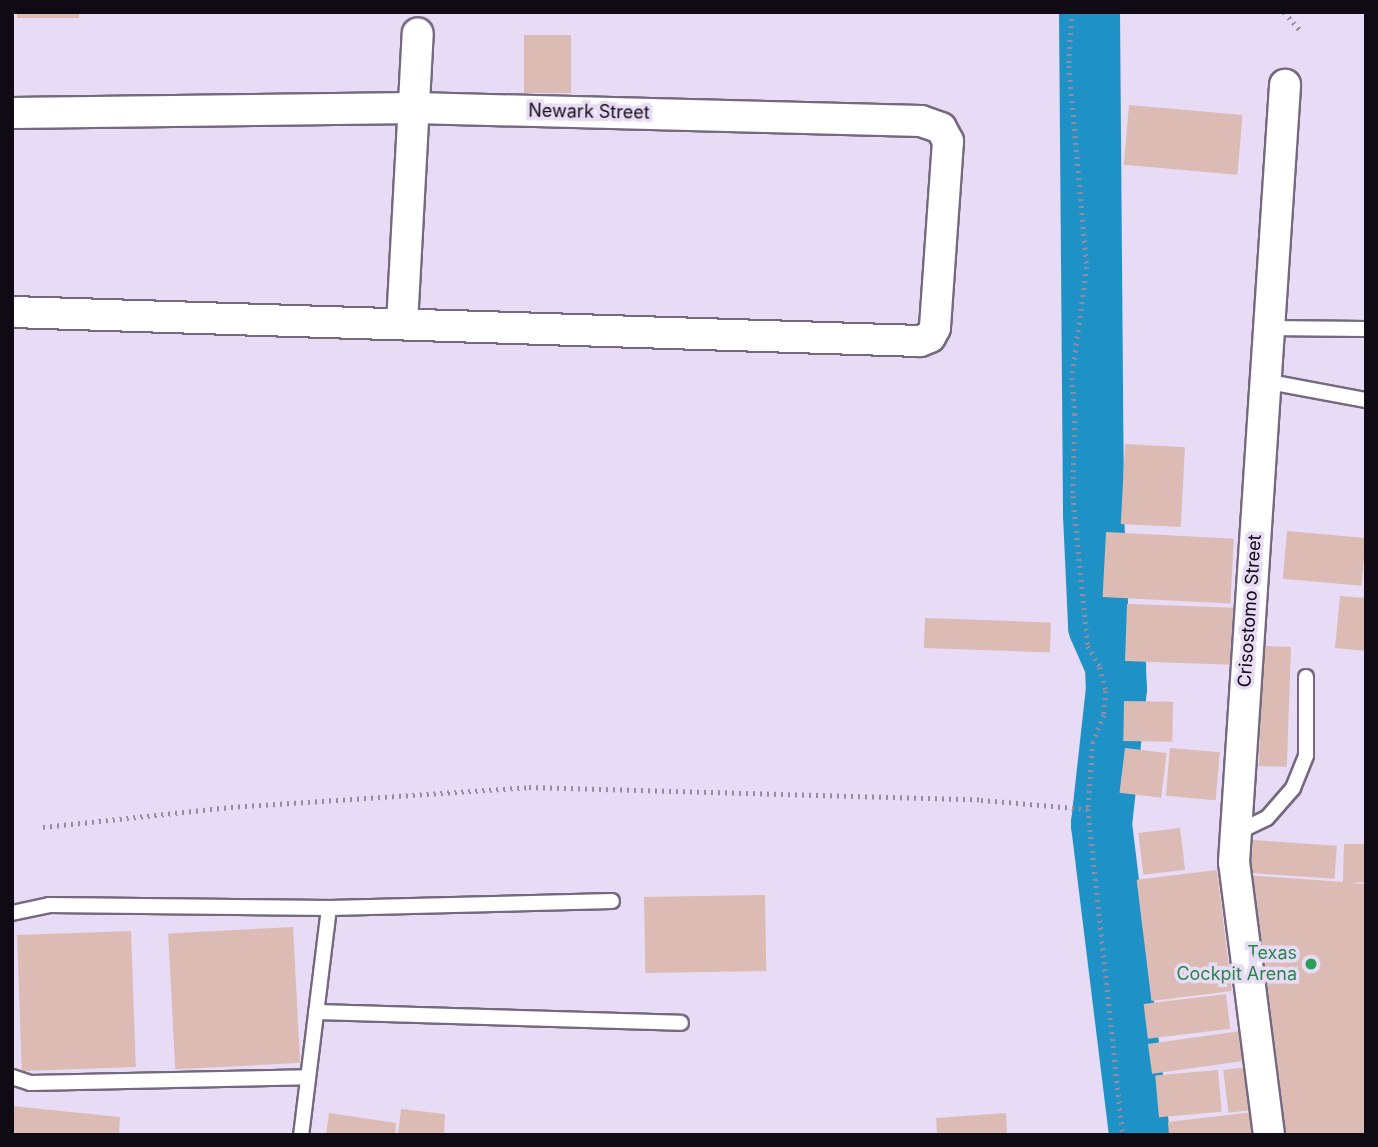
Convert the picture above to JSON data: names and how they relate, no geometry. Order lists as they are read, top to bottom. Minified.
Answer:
{"streets":{"street":["Newark Street","Crisostomo Street"]},"places":["Texas Cockpit Arena"]}
